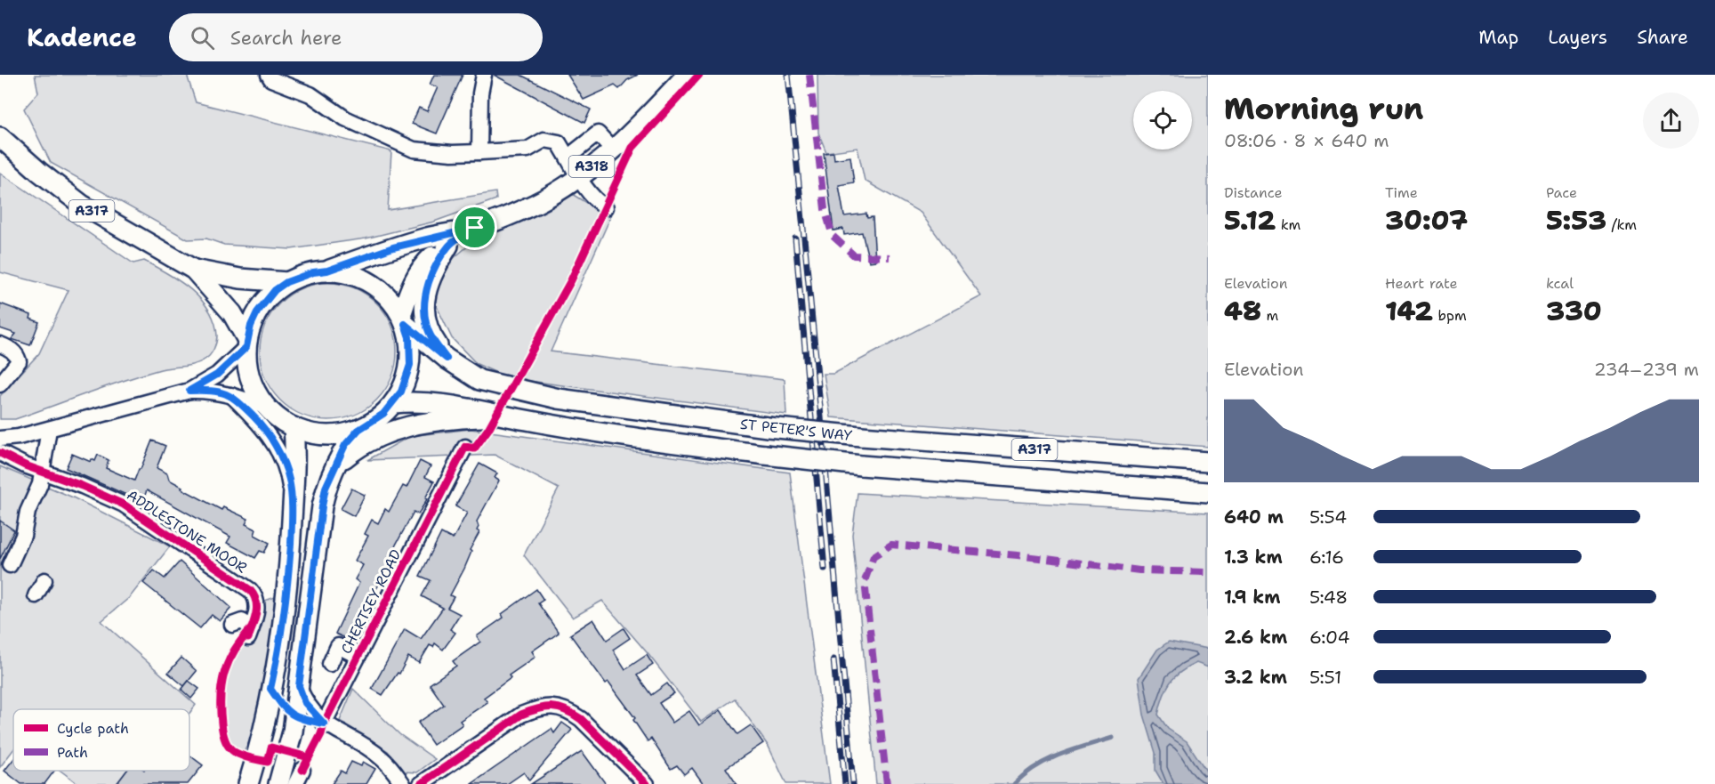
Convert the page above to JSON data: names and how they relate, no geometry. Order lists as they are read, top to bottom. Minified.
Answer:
{"streets":{"main road":["A318","A317","ST PETER'S WAY"],"street":["ADDLESTONE MOOR","CHERTSEY ROAD"]},"crossings":[["A318","A317"],["A318","ST PETER'S WAY"],["A317","ST PETER'S WAY"]],"legend":["Cycle path","Path"],"page":{"header":"Kadence","search":"Search here","nav":["Map","Layers","Share"],"heading":["Morning run","08:06 · 8 × 640 m"],"stats":[["Distance","5.12 km"],["Time","30:07"],["Pace","5:53 /km"],["Elevation","48 m"],["Heart rate","142 bpm"],["kcal","330"]],"chart":["Elevation","234–239 m"],"list":[{"name":"640 m","note":"5:54"},{"name":"1.3 km","note":"6:16"},{"name":"1.9 km","note":"5:48"},{"name":"2.6 km","note":"6:04"},{"name":"3.2 km","note":"5:51"}]}}
